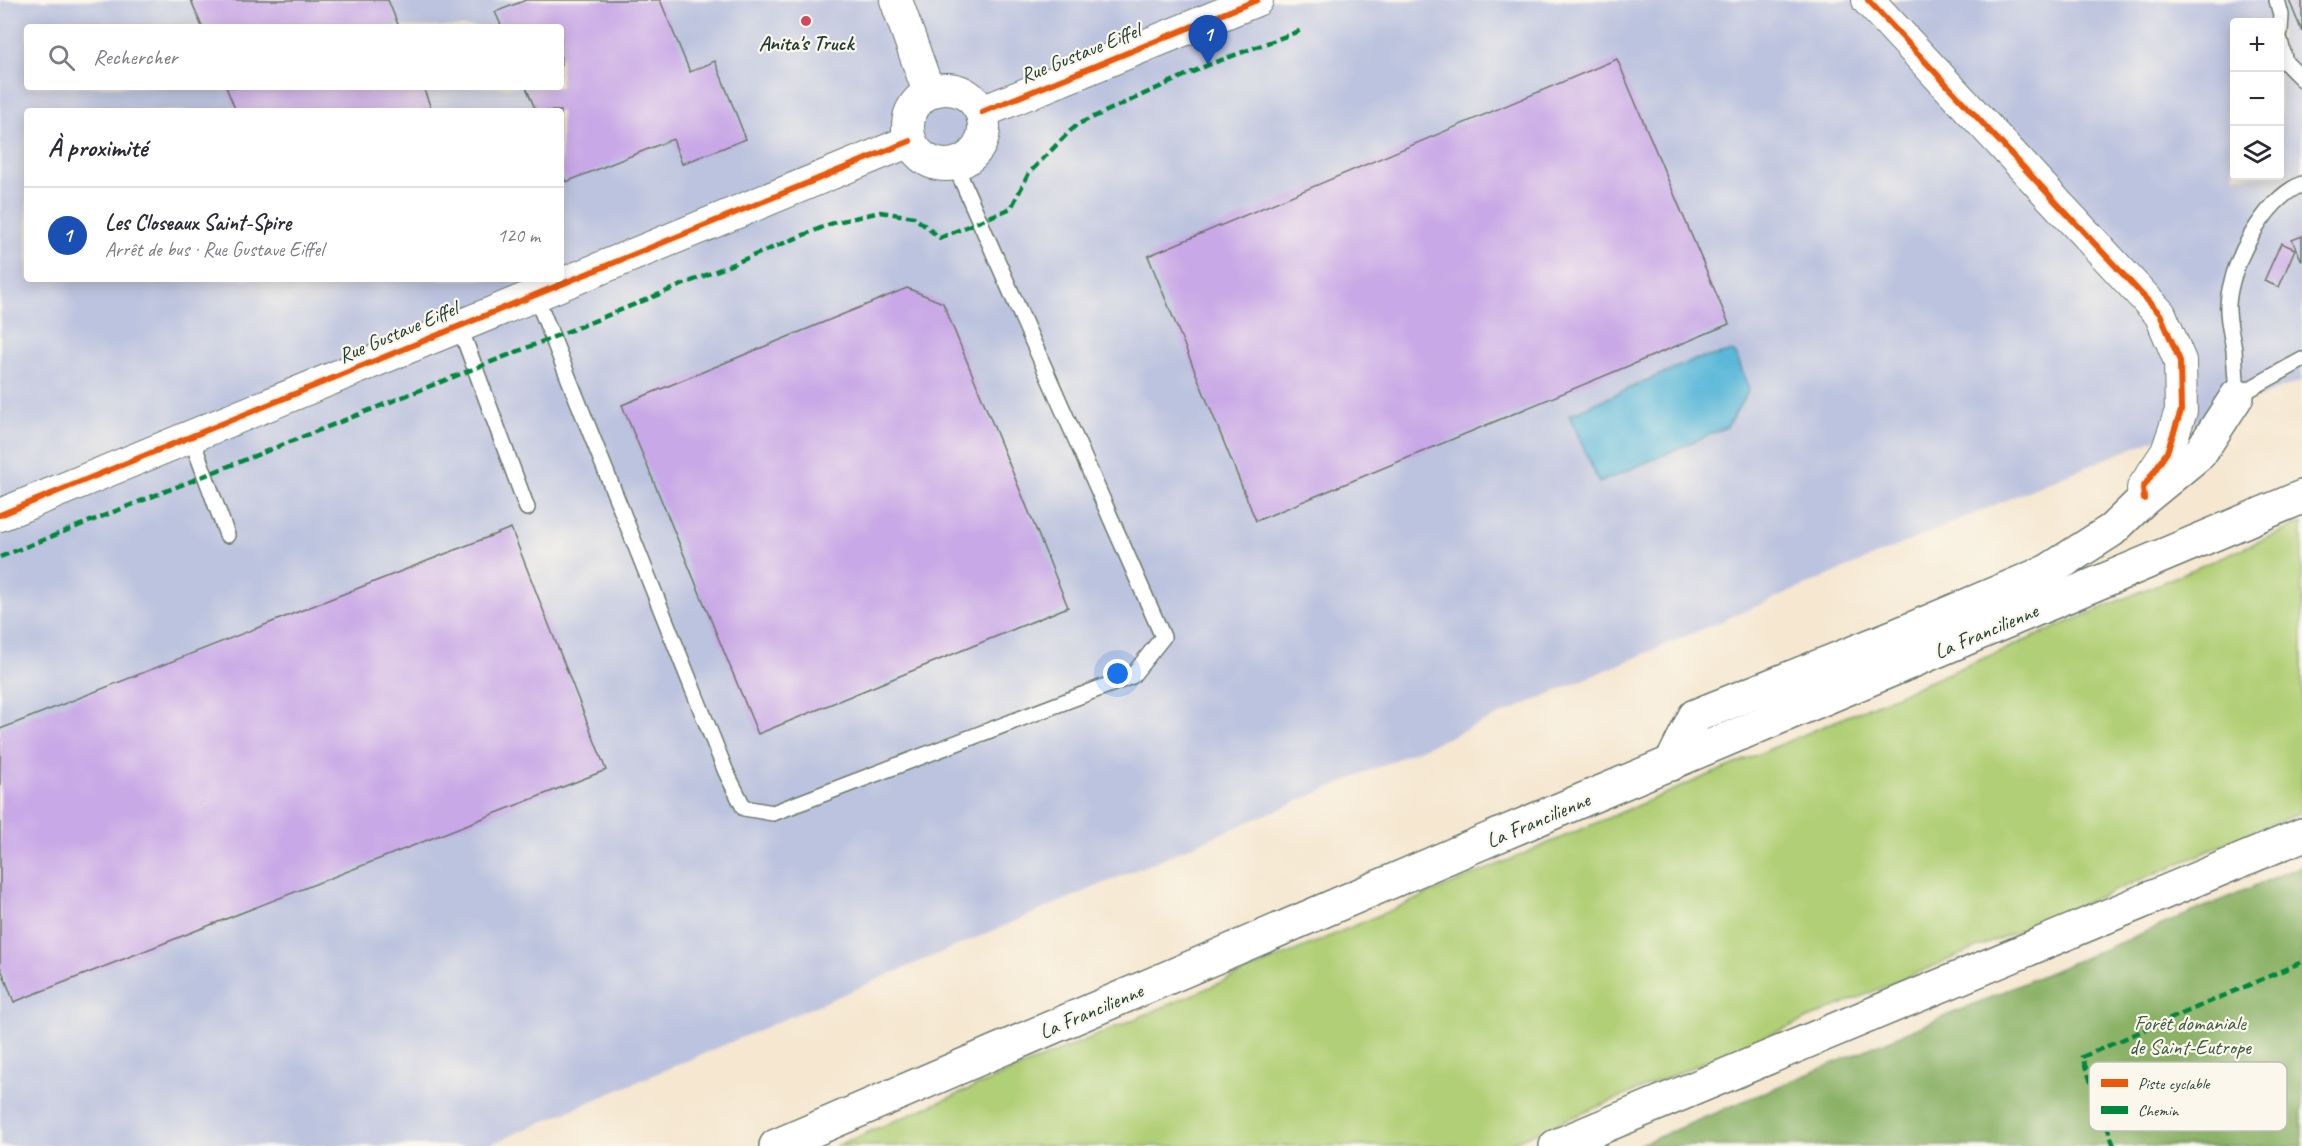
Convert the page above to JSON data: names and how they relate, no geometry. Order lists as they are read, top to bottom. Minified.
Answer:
{"streets":{"highway":["La Francilienne"],"street":["Rue Gustave Eiffel"]},"parks":["Forêt domaniale de Saint-Eutrope"],"places":["Anita's Truck"],"legend":["Piste cyclable","Chemin"],"page":{"pins":"1","map_buttons":["+","−"],"search":"Rechercher","heading":"À proximité","list":[{"mark":"1","name":"Les Closeaux Saint-Spire","note":"Arrêt de bus · Rue Gustave Eiffel","value":"120 m"}]}}
